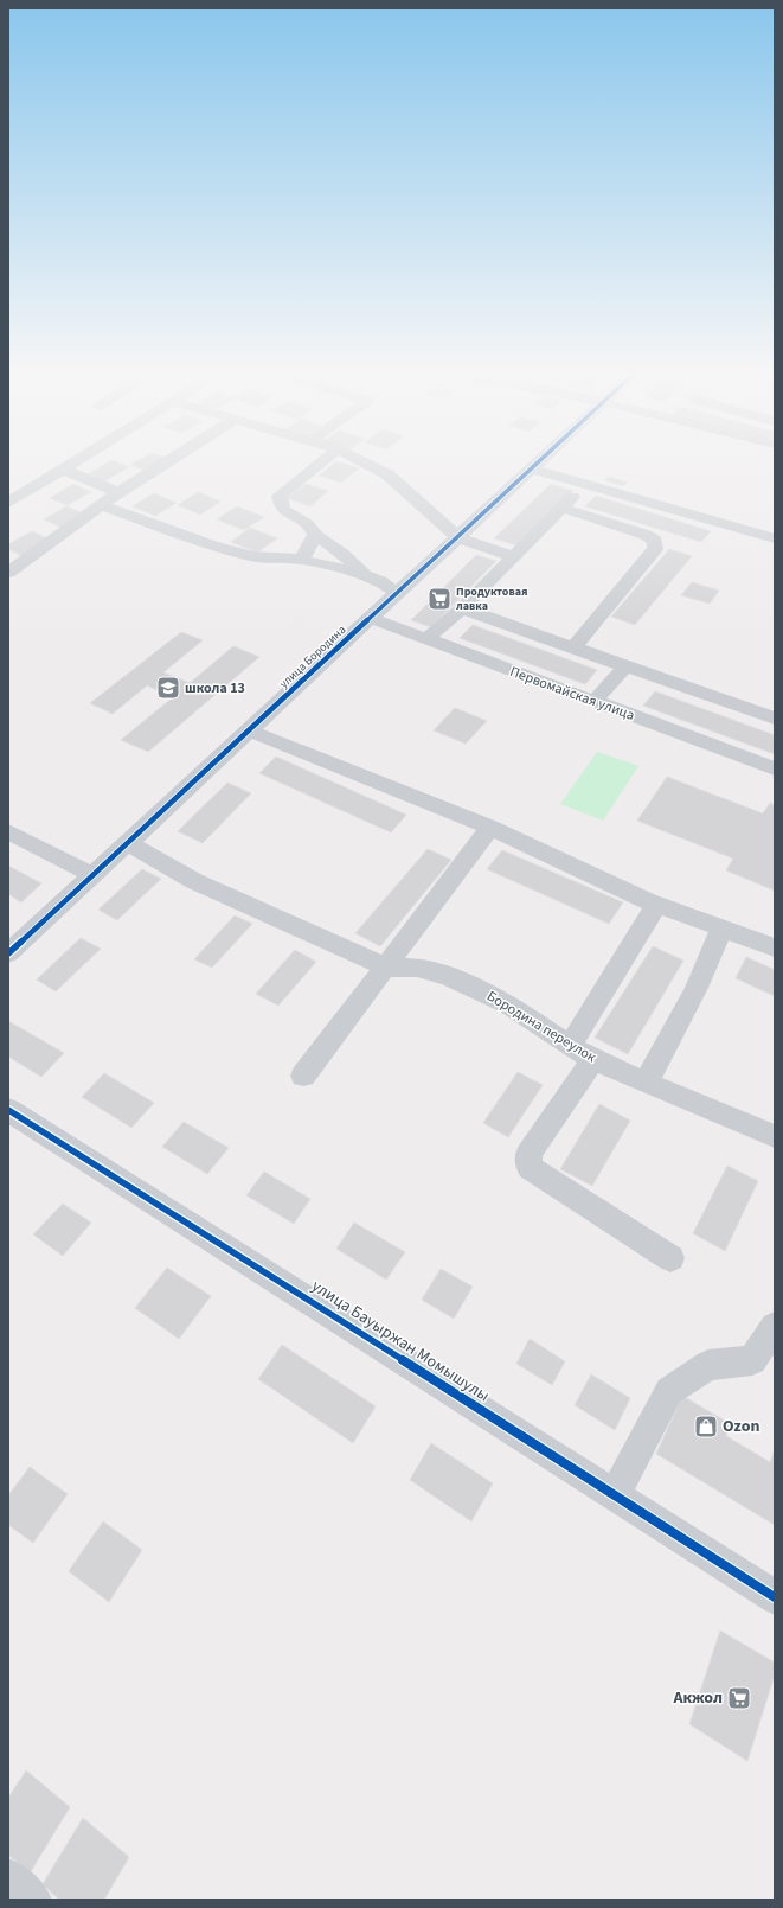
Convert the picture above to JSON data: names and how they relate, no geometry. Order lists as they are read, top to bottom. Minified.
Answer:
{"streets":{"street":["улица Бородина","Первомайская улица","Бородина переулок","улица Бауыржан Момышулы"]},"crossings":[["улица Бородина","Первомайская улица"],["улица Бородина","Бородина переулок"]],"places":{"supermarket":["Продуктовая лавка","Акжол"],"school or university":["школа 13"],"shop":["Ozon"]}}
